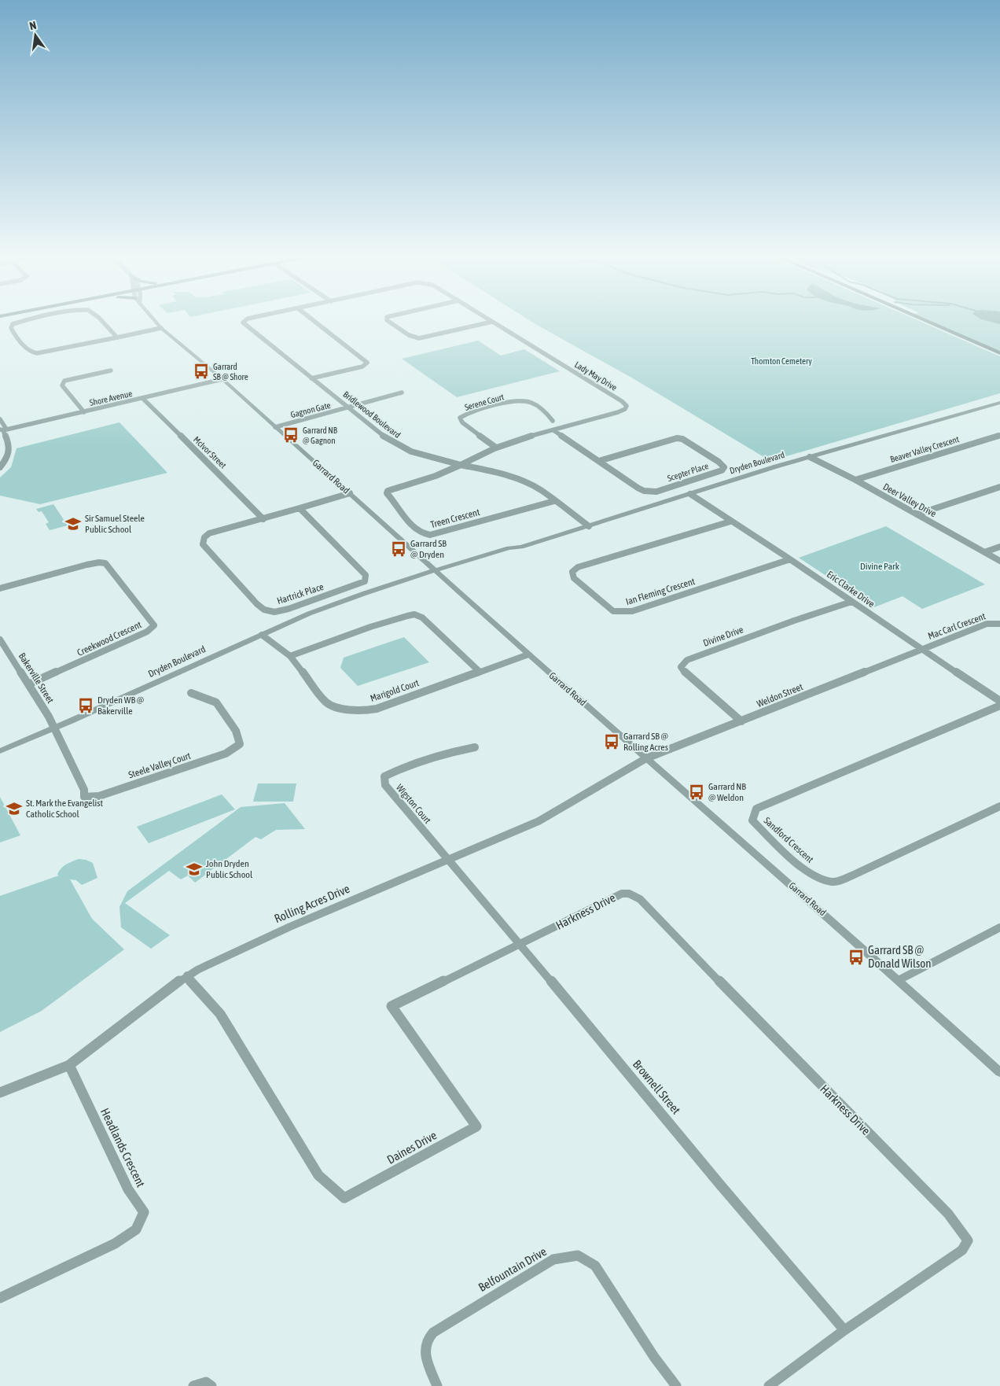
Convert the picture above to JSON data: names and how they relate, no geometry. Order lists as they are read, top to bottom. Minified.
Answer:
{"streets":{"street":["Lady May Drive","Shore Avenue","Serene Court","Gagnon Gate","Bridlewood Boulevard","Beaver Valley Crescent","McIvor Street","Dryden Boulevard","Scepter Place","Garrard Road","Deer Valley Drive","Treen Crescent","Eric Clarke Drive","Ian Fleming Crescent","Hartrick Place","Mac Carl Crescent","Divine Drive","Creekwood Crescent","Bakerville Street","Marigold Court","Weldon Street","Steele Valley Court","Wigston Court","Sandford Crescent","Rolling Acres Drive","Harkness Drive","Brownell Street","Headlands Crescent","Daines Drive","Belfountain Drive"]},"crossings":[["Lady May Drive","Serene Court"],["Lady May Drive","Bridlewood Boulevard"],["Lady May Drive","Scepter Place"],["Lady May Drive","Treen Crescent"],["Shore Avenue","McIvor Street"],["Shore Avenue","Garrard Road"],["Gagnon Gate","Bridlewood Boulevard"],["Gagnon Gate","Garrard Road"],["Bridlewood Boulevard","Dryden Boulevard"],["Bridlewood Boulevard","Treen Crescent"],["Beaver Valley Crescent","Deer Valley Drive"],["McIvor Street","Hartrick Place"],["Dryden Boulevard","Garrard Road"],["Dryden Boulevard","Deer Valley Drive"],["Dryden Boulevard","Eric Clarke Drive"],["Dryden Boulevard","Bakerville Street"],["Dryden Boulevard","Marigold Court"],["Dryden Boulevard","Steele Valley Court"],["Garrard Road","Hartrick Place"],["Garrard Road","Marigold Court"],["Garrard Road","Weldon Street"],["Garrard Road","Rolling Acres Drive"],["Eric Clarke Drive","Ian Fleming Crescent"],["Eric Clarke Drive","Mac Carl Crescent"],["Eric Clarke Drive","Divine Drive"],["Eric Clarke Drive","Weldon Street"],["Mac Carl Crescent","Weldon Street"],["Divine Drive","Weldon Street"],["Creekwood Crescent","Bakerville Street"],["Bakerville Street","Steele Valley Court"],["Weldon Street","Rolling Acres Drive"],["Wigston Court","Rolling Acres Drive"],["Wigston Court","Brownell Street"],["Rolling Acres Drive","Brownell Street"],["Rolling Acres Drive","Headlands Crescent"],["Rolling Acres Drive","Daines Drive"],["Harkness Drive","Brownell Street"],["Harkness Drive","Daines Drive"],["Brownell Street","Daines Drive"]],"parks":["Thornton Cemetery","Divine Park"],"places":{"bus stop":["Garrard SB @ Shore","Garrard NB @ Gagnon","Garrard SB @ Dryden","Dryden WB @ Bakerville","Garrard SB @ Rolling Acres","Garrard NB @ Weldon","Garrard SB @ Donald Wilson"],"school or university":["Sir Samuel Steele Public School","St. Mark the Evangelist Catholic School","John Dryden Public School"]},"north":"top"}
